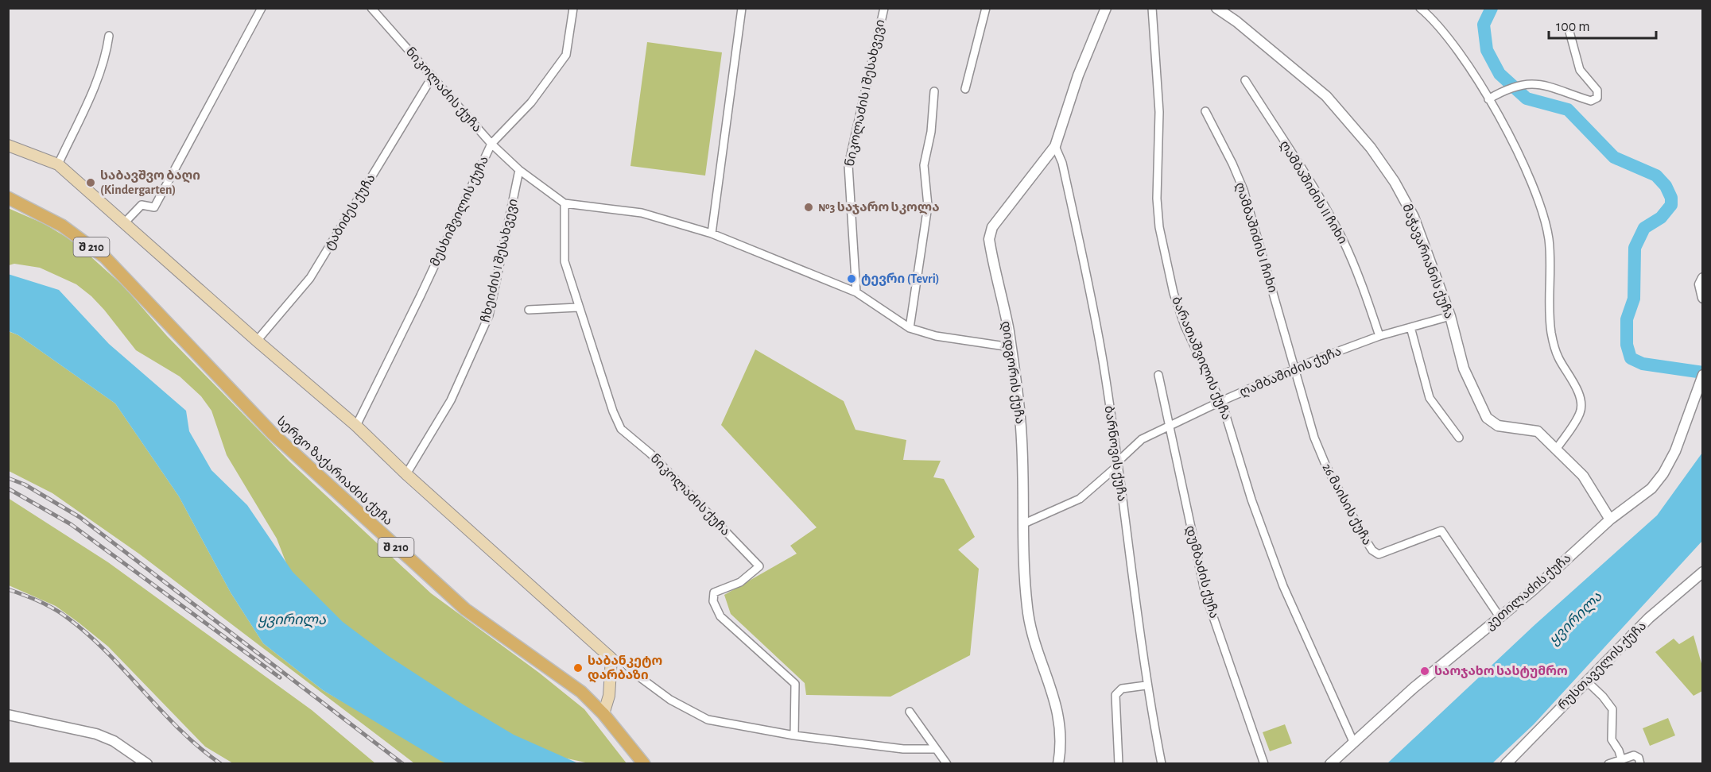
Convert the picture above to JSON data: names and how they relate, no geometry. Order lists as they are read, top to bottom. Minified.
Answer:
{"streets":{"main road":["შ 210","სერგო ზაქარიაძის ქუჩა"],"street":["ნიკოლაძის ქუჩა","ნიკოლაძის I შესახვევი","ღამბაშიძის II ჩიხი","მესხიშვილის ქუჩა","ტაბიძეს ქუჩა","ღამბაშიძის I ჩიხი","ჩხეიძის I შესახვევი","მაჭავარიანის ქუჩა","ბარათაშვილის ქუჩა","ღამბაშიძის ქუჩა","დიდგორის ქუჩა","ბარნოვის ქუჩა","26 მაისის ქუჩა","დუმბაძის ქუჩა","კეთილაძის ქუჩა","რუსთაველის ქუჩა"]},"crossings":[["ნიკოლაძის ქუჩა","ნიკოლაძის I შესახვევი"],["ნიკოლაძის ქუჩა","მესხიშვილის ქუჩა"],["ნიკოლაძის ქუჩა","ტაბიძეს ქუჩა"],["ნიკოლაძის ქუჩა","ჩხეიძის I შესახვევი"],["ნიკოლაძის ქუჩა","დიდგორის ქუჩა"],["ღამბაშიძის II ჩიხი","ღამბაშიძის ქუჩა"],["ღამბაშიძის I ჩიხი","ღამბაშიძის ქუჩა"],["ღამბაშიძის I ჩიხი","26 მაისის ქუჩა"],["მაჭავარიანის ქუჩა","ღამბაშიძის ქუჩა"],["მაჭავარიანის ქუჩა","კეთილაძის ქუჩა"],["ბარათაშვილის ქუჩა","ღამბაშიძის ქუჩა"],["ბარათაშვილის ქუჩა","კეთილაძის ქუჩა"],["ღამბაშიძის ქუჩა","დიდგორის ქუჩა"],["ღამბაშიძის ქუჩა","ბარნოვის ქუჩა"],["ღამბაშიძის ქუჩა","26 მაისის ქუჩა"],["ღამბაშიძის ქუჩა","დუმბაძის ქუჩა"],["დიდგორის ქუჩა","ბარნოვის ქუჩა"],["26 მაისის ქუჩა","კეთილაძის ქუჩა"]],"water":["ყვირილა"],"places":["საბავშვო ბაღი (Kindergarten)","№3 საჯარო სკოლა","ტევრი (Tevri)","საბანკეტო დარბაზი","საოჯახო სასტუმრო"],"scale_bar":"100 m"}
